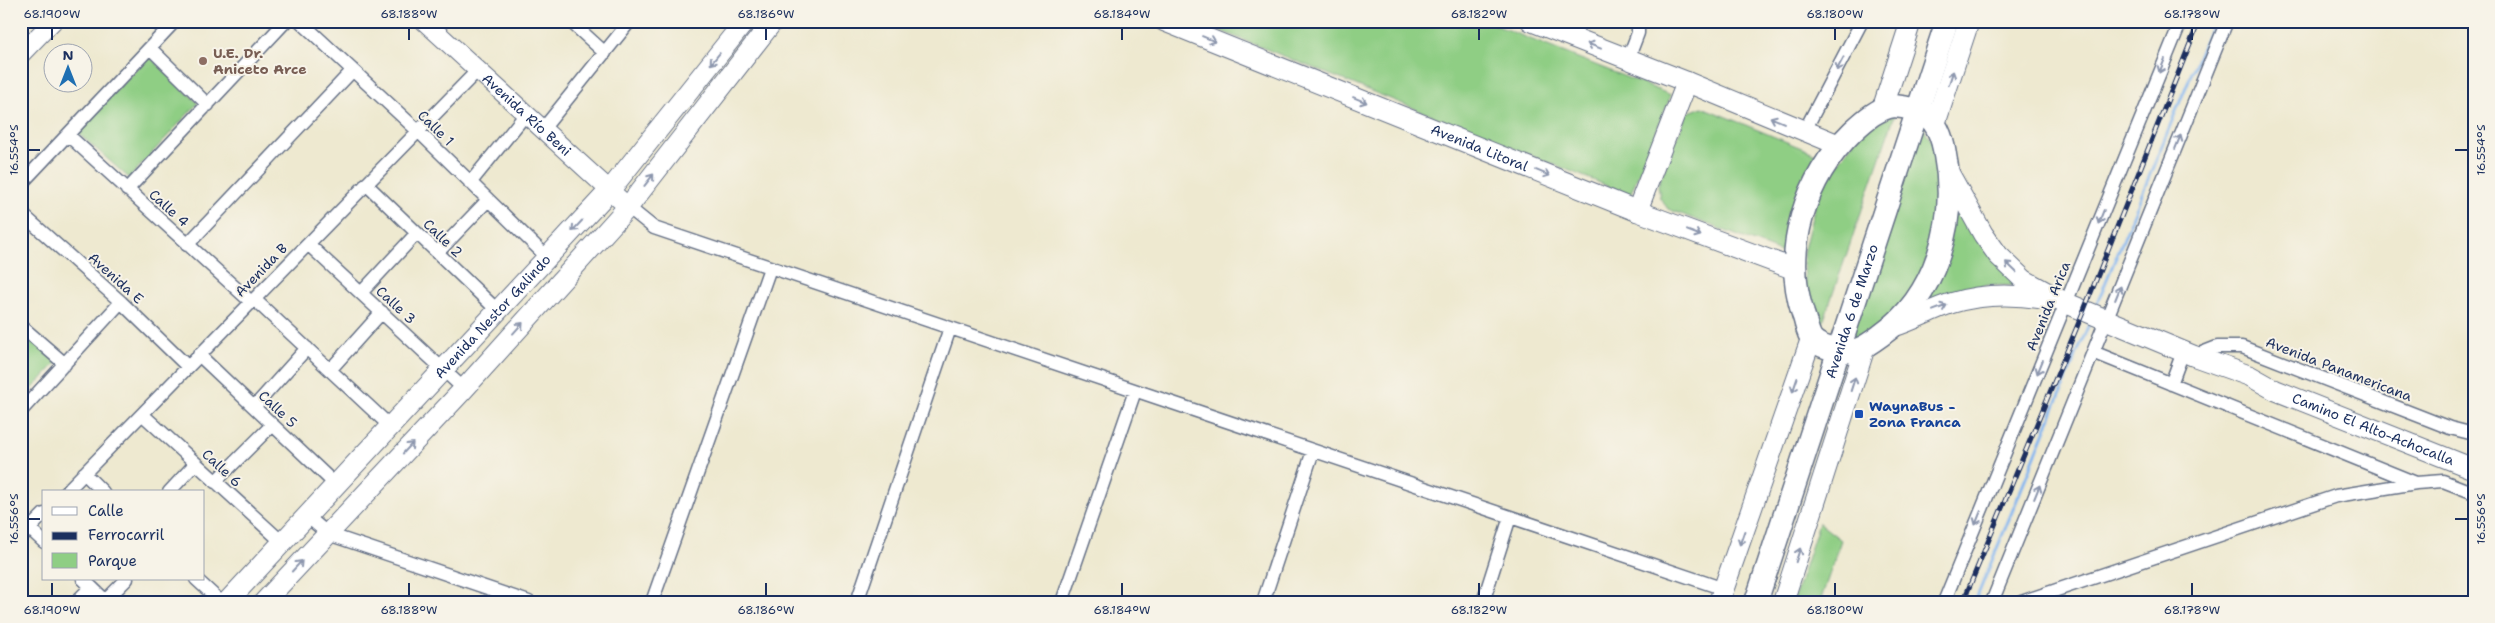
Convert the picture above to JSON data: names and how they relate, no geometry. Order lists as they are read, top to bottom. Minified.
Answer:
{"streets":{"highway":["Avenida 6 de Marzo"],"main road":["Avenida Litoral","Avenida Nestor Galindo","Camino El Alto-Achocalla"],"street":["Avenida Río Beni","Calle 1","Calle 4","Calle 2","Avenida B","Avenida E","Calle 3","Avenida Arica","Avenida Panamericana","Calle 5","Calle 6"]},"crossings":[["Avenida Río Beni","Avenida B"],["Avenida Río Beni","Avenida Nestor Galindo"],["Calle 1","Avenida B"],["Calle 1","Avenida Nestor Galindo"],["Calle 4","Avenida B"],["Calle 4","Avenida Nestor Galindo"],["Calle 2","Avenida B"],["Calle 2","Avenida Nestor Galindo"],["Avenida B","Avenida E"],["Avenida B","Calle 3"],["Avenida B","Calle 5"],["Avenida B","Calle 6"],["Calle 3","Avenida Nestor Galindo"],["Avenida Arica","Camino El Alto-Achocalla"],["Avenida Nestor Galindo","Calle 5"],["Avenida Nestor Galindo","Calle 6"],["Avenida Panamericana","Camino El Alto-Achocalla"]],"places":{"other":["U.E. Dr. Aniceto Arce"],"transit":["WaynaBus - Zona Franca"]},"legend":["Calle","Ferrocarril","Parque"],"north":"top","coordinates":["68.190°W","68.188°W","68.186°W","68.184°W","68.182°W","68.180°W","68.178°W","16.554°S","16.556°S"]}
